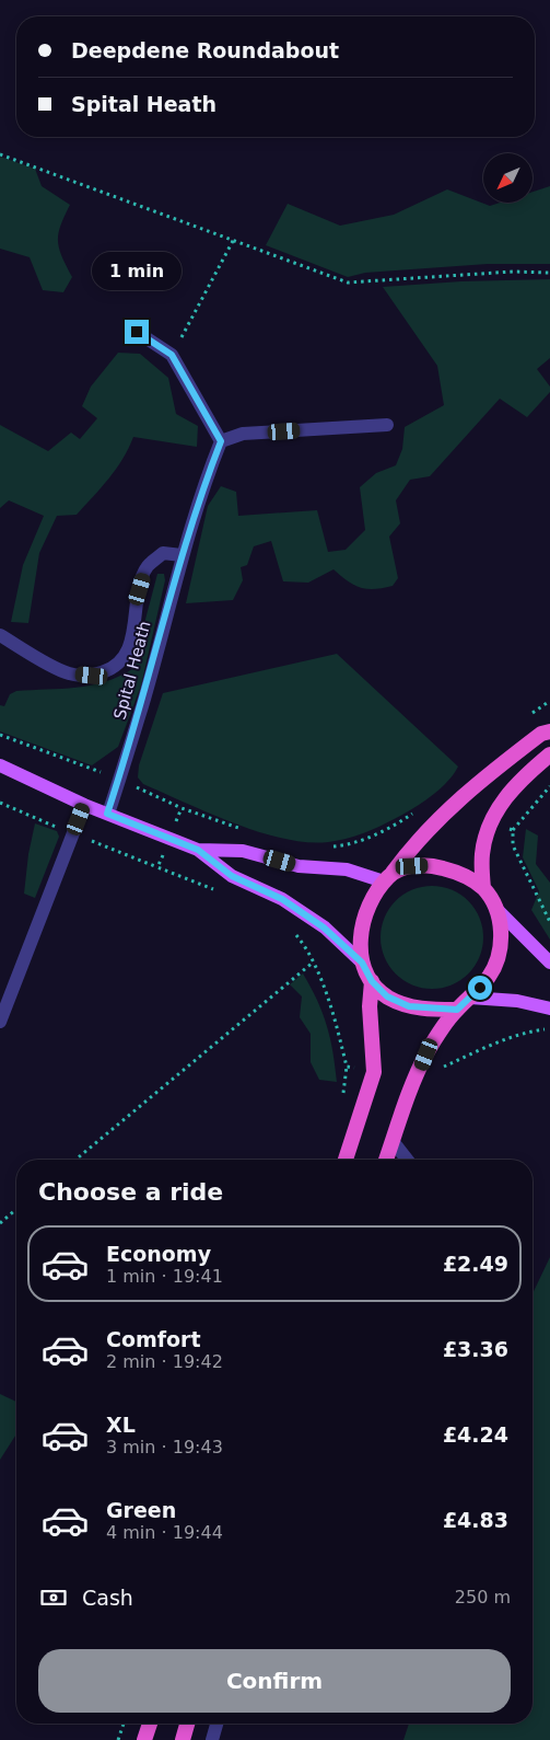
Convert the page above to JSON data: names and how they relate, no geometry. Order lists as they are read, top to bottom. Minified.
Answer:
{"streets":{"street":["Spital Heath"]},"north":"bottom left","page":{"banner":["Deepdene Roundabout","Spital Heath"],"bubble":"1 min","heading":"Choose a ride","list":[{"name":"Economy","note":"1 min · 19:41","value":"£2.49"},{"name":"Comfort","note":"2 min · 19:42","value":"£3.36"},{"name":"XL","note":"3 min · 19:43","value":"£4.24"},{"name":"Green","note":"4 min · 19:44","value":"£4.83"}],"pay":["Cash","250 m"],"buttons":"Confirm"}}
